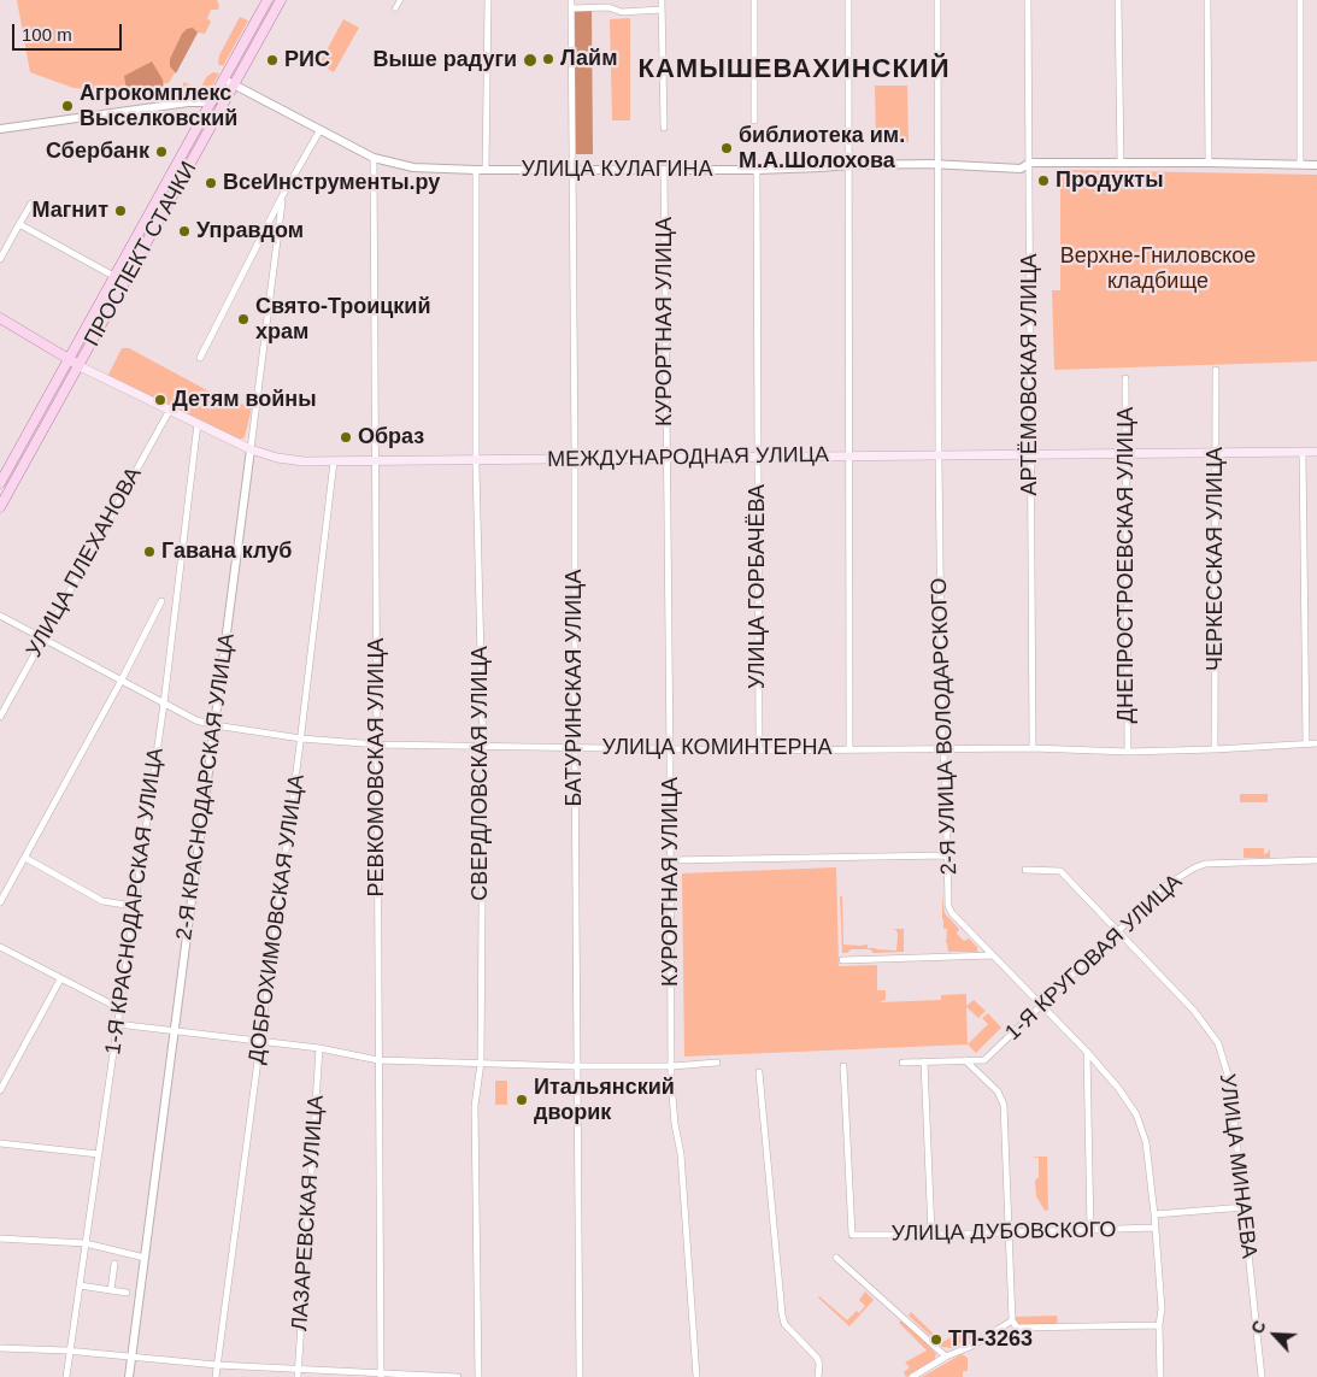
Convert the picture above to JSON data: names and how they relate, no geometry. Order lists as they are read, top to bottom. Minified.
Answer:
{"streets":{"main road":["ПРОСПЕКТ СТАЧКИ","МЕЖДУНАРОДНАЯ УЛИЦА"],"street":["УЛИЦА КУЛАГИНА","КУРОРТНАЯ УЛИЦА","АРТЁМОВСКАЯ УЛИЦА","ЧЕРКЕССКАЯ УЛИЦА","УЛИЦА ПЛЕХАНОВА","ДНЕПРОСТРОЕВСКАЯ УЛИЦА","УЛИЦА ГОРБАЧЁВА","БАТУРИНСКАЯ УЛИЦА","2-Я УЛИЦА ВОЛОДАРСКОГО","УЛИЦА КОМИНТЕРНА","РЕВКОМОВСКАЯ УЛИЦА","СВЕРДЛОВСКАЯ УЛИЦА","2-Я КРАСНОДАРСКАЯ УЛИЦА","1-Я КРАСНОДАРСКАЯ УЛИЦА","ДОБРОХИМОВСКАЯ УЛИЦА","1-Я КРУГОВАЯ УЛИЦА","УЛИЦА МИНАЕВА","ЛАЗАРЕВСКАЯ УЛИЦА","УЛИЦА ДУБОВСКОГО"]},"crossings":[["УЛИЦА КУЛАГИНА","ПРОСПЕКТ СТАЧКИ"],["УЛИЦА КУЛАГИНА","КУРОРТНАЯ УЛИЦА"],["УЛИЦА КУЛАГИНА","АРТЁМОВСКАЯ УЛИЦА"],["УЛИЦА КУЛАГИНА","УЛИЦА ГОРБАЧЁВА"],["УЛИЦА КУЛАГИНА","БАТУРИНСКАЯ УЛИЦА"],["УЛИЦА КУЛАГИНА","2-Я УЛИЦА ВОЛОДАРСКОГО"],["УЛИЦА КУЛАГИНА","РЕВКОМОВСКАЯ УЛИЦА"],["УЛИЦА КУЛАГИНА","СВЕРДЛОВСКАЯ УЛИЦА"],["ПРОСПЕКТ СТАЧКИ","МЕЖДУНАРОДНАЯ УЛИЦА"],["КУРОРТНАЯ УЛИЦА","МЕЖДУНАРОДНАЯ УЛИЦА"],["КУРОРТНАЯ УЛИЦА","УЛИЦА КОМИНТЕРНА"],["АРТЁМОВСКАЯ УЛИЦА","МЕЖДУНАРОДНАЯ УЛИЦА"],["АРТЁМОВСКАЯ УЛИЦА","УЛИЦА КОМИНТЕРНА"],["МЕЖДУНАРОДНАЯ УЛИЦА","ЧЕРКЕССКАЯ УЛИЦА"],["МЕЖДУНАРОДНАЯ УЛИЦА","УЛИЦА ПЛЕХАНОВА"],["МЕЖДУНАРОДНАЯ УЛИЦА","ДНЕПРОСТРОЕВСКАЯ УЛИЦА"],["МЕЖДУНАРОДНАЯ УЛИЦА","УЛИЦА ГОРБАЧЁВА"],["МЕЖДУНАРОДНАЯ УЛИЦА","БАТУРИНСКАЯ УЛИЦА"],["МЕЖДУНАРОДНАЯ УЛИЦА","2-Я УЛИЦА ВОЛОДАРСКОГО"],["МЕЖДУНАРОДНАЯ УЛИЦА","РЕВКОМОВСКАЯ УЛИЦА"],["МЕЖДУНАРОДНАЯ УЛИЦА","СВЕРДЛОВСКАЯ УЛИЦА"],["МЕЖДУНАРОДНАЯ УЛИЦА","2-Я КРАСНОДАРСКАЯ УЛИЦА"],["МЕЖДУНАРОДНАЯ УЛИЦА","1-Я КРАСНОДАРСКАЯ УЛИЦА"],["МЕЖДУНАРОДНАЯ УЛИЦА","ДОБРОХИМОВСКАЯ УЛИЦА"],["ЧЕРКЕССКАЯ УЛИЦА","УЛИЦА КОМИНТЕРНА"],["УЛИЦА ПЛЕХАНОВА","УЛИЦА КОМИНТЕРНА"],["ДНЕПРОСТРОЕВСКАЯ УЛИЦА","УЛИЦА КОМИНТЕРНА"],["УЛИЦА ГОРБАЧЁВА","УЛИЦА КОМИНТЕРНА"],["БАТУРИНСКАЯ УЛИЦА","УЛИЦА КОМИНТЕРНА"],["2-Я УЛИЦА ВОЛОДАРСКОГО","УЛИЦА КОМИНТЕРНА"],["2-Я УЛИЦА ВОЛОДАРСКОГО","1-Я КРУГОВАЯ УЛИЦА"],["2-Я УЛИЦА ВОЛОДАРСКОГО","УЛИЦА ДУБОВСКОГО"],["УЛИЦА КОМИНТЕРНА","РЕВКОМОВСКАЯ УЛИЦА"],["УЛИЦА КОМИНТЕРНА","СВЕРДЛОВСКАЯ УЛИЦА"],["УЛИЦА КОМИНТЕРНА","2-Я КРАСНОДАРСКАЯ УЛИЦА"],["УЛИЦА КОМИНТЕРНА","1-Я КРАСНОДАРСКАЯ УЛИЦА"],["УЛИЦА КОМИНТЕРНА","ДОБРОХИМОВСКАЯ УЛИЦА"],["1-Я КРУГОВАЯ УЛИЦА","УЛИЦА МИНАЕВА"]],"districts":["КАМЫШЕВАХИНСКИЙ"],"parks":["Верхне-Гниловское кладбище"],"places":["Лайм","РИС","Выше радуги","Агрокомплекс Выселковский","библиотека им. М.А.Шолохова","Сбербанк","Продукты","ВсеИнструменты.ру","Магнит","Управдом","Свято-Троицкий храм","Детям войны","Образ","Гавана клуб","Итальянский дворик","ТП-3263"],"scale_bar":"100 m","north":"top left"}
